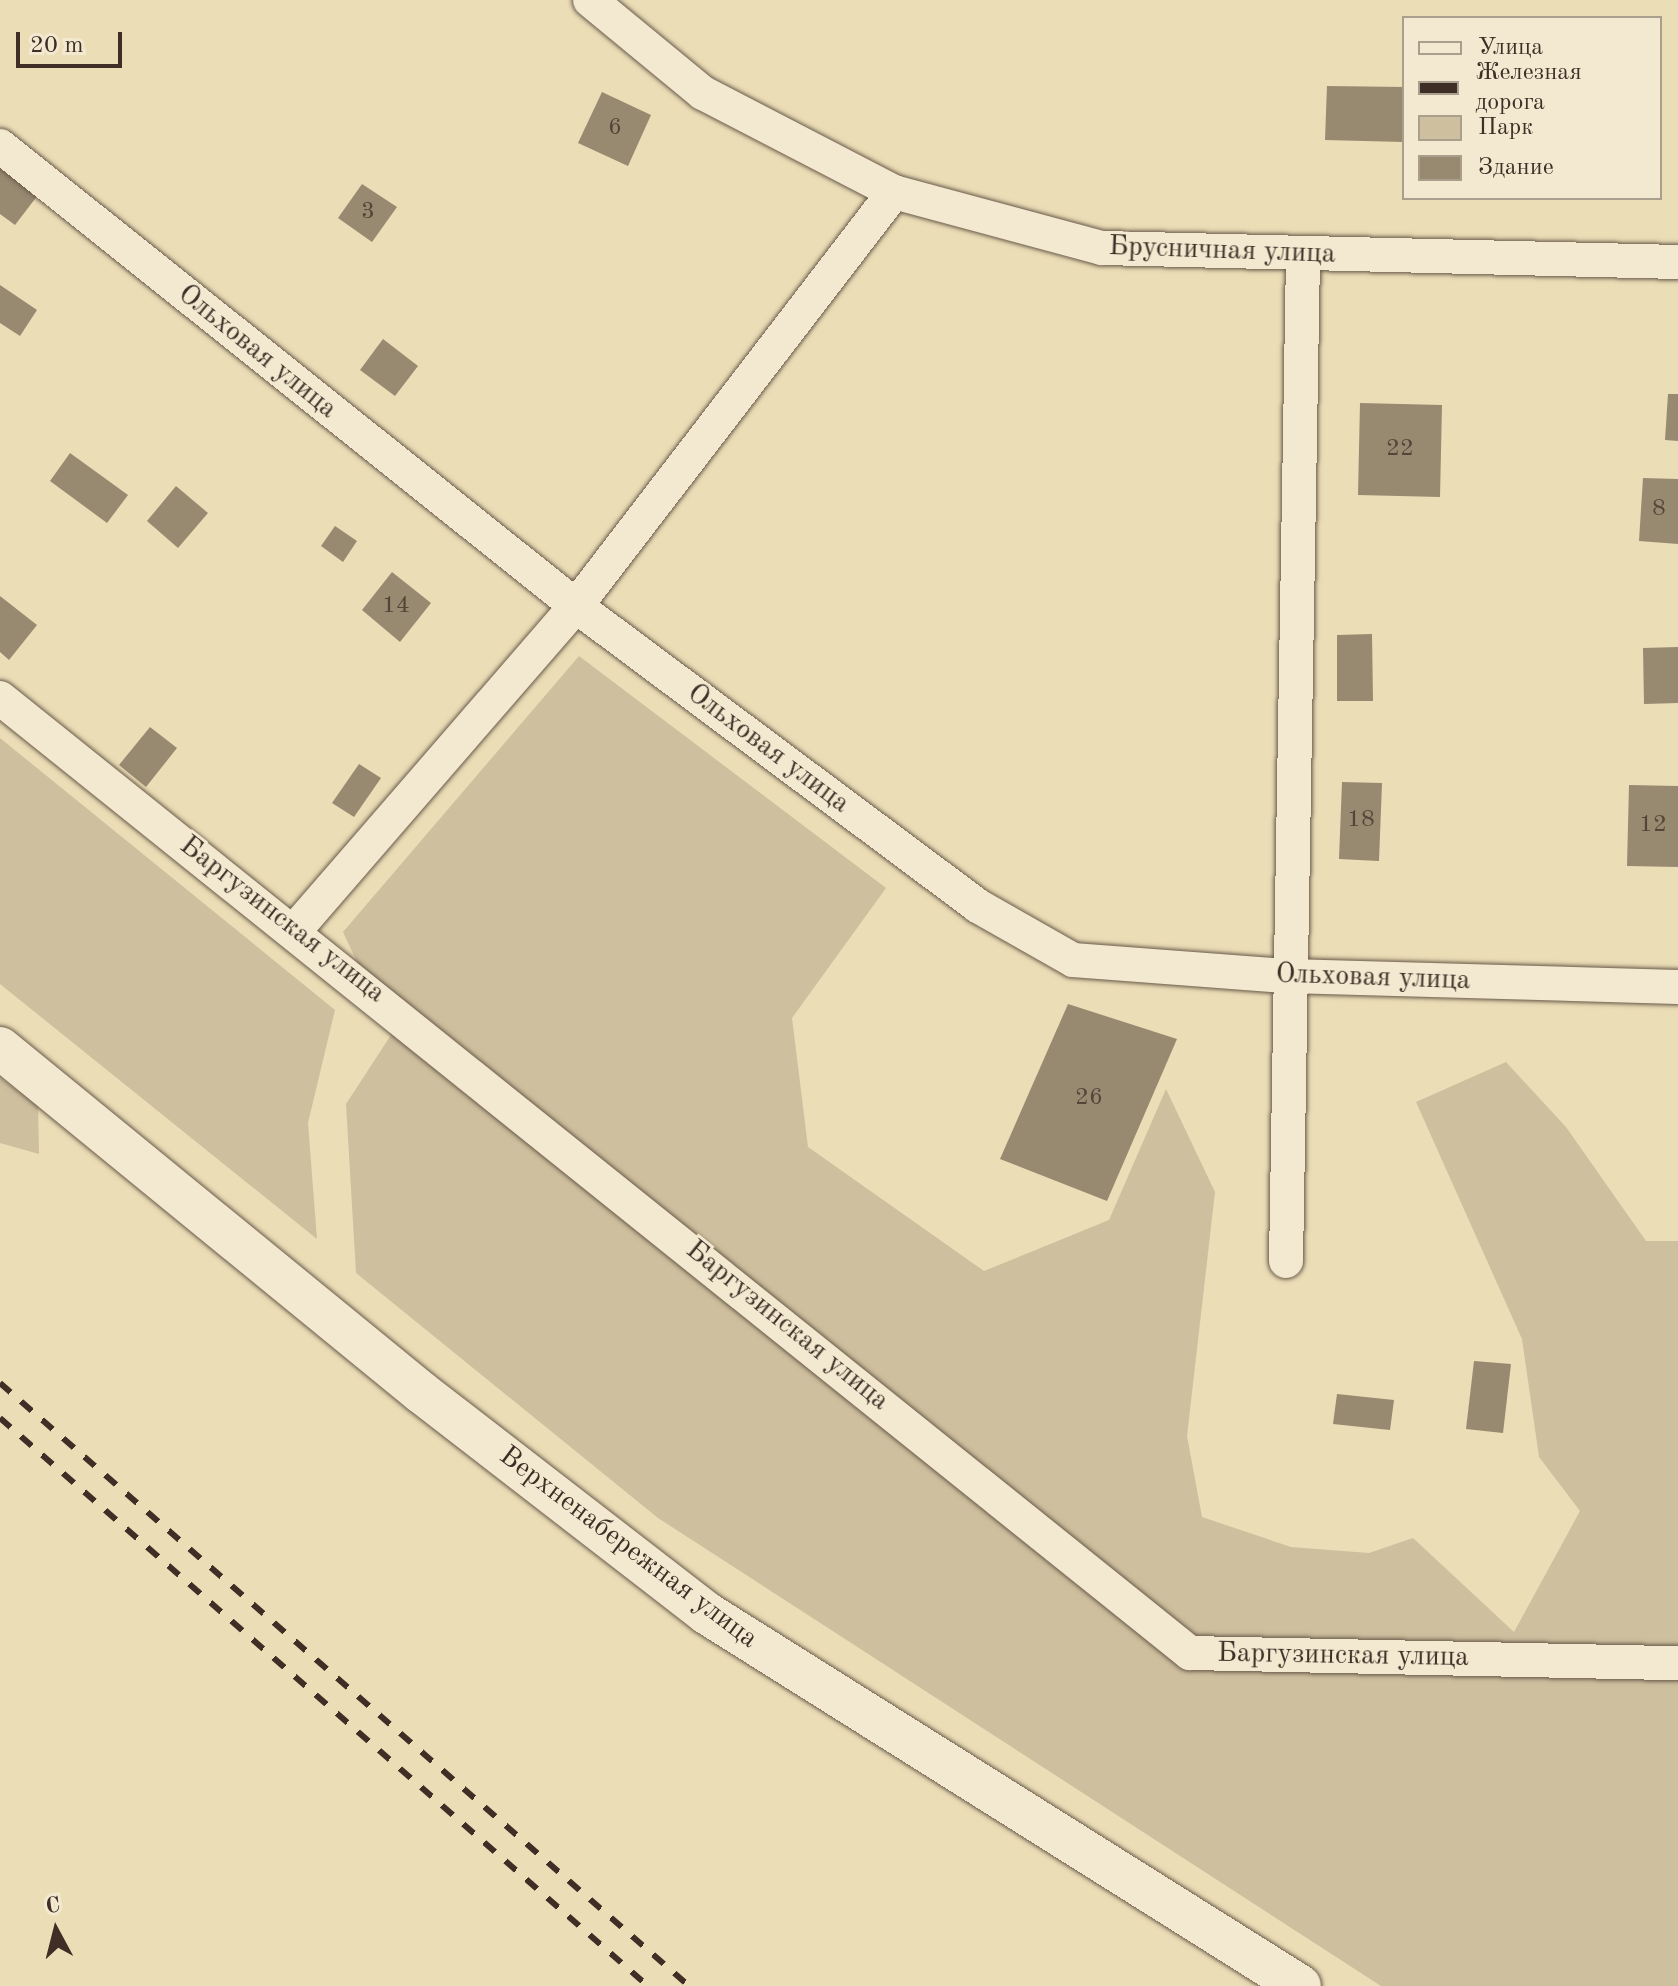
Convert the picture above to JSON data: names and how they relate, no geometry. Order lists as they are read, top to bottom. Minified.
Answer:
{"streets":{"street":["Брусничная улица","Ольховая улица","Баргузинская улица","Верхненабережная улица"]},"house_numbers":["6","3","22","8","14","18","12","26"],"legend":["Улица","Железная дорога","Парк","Здание"],"scale_bar":"20 m","north":"top"}
